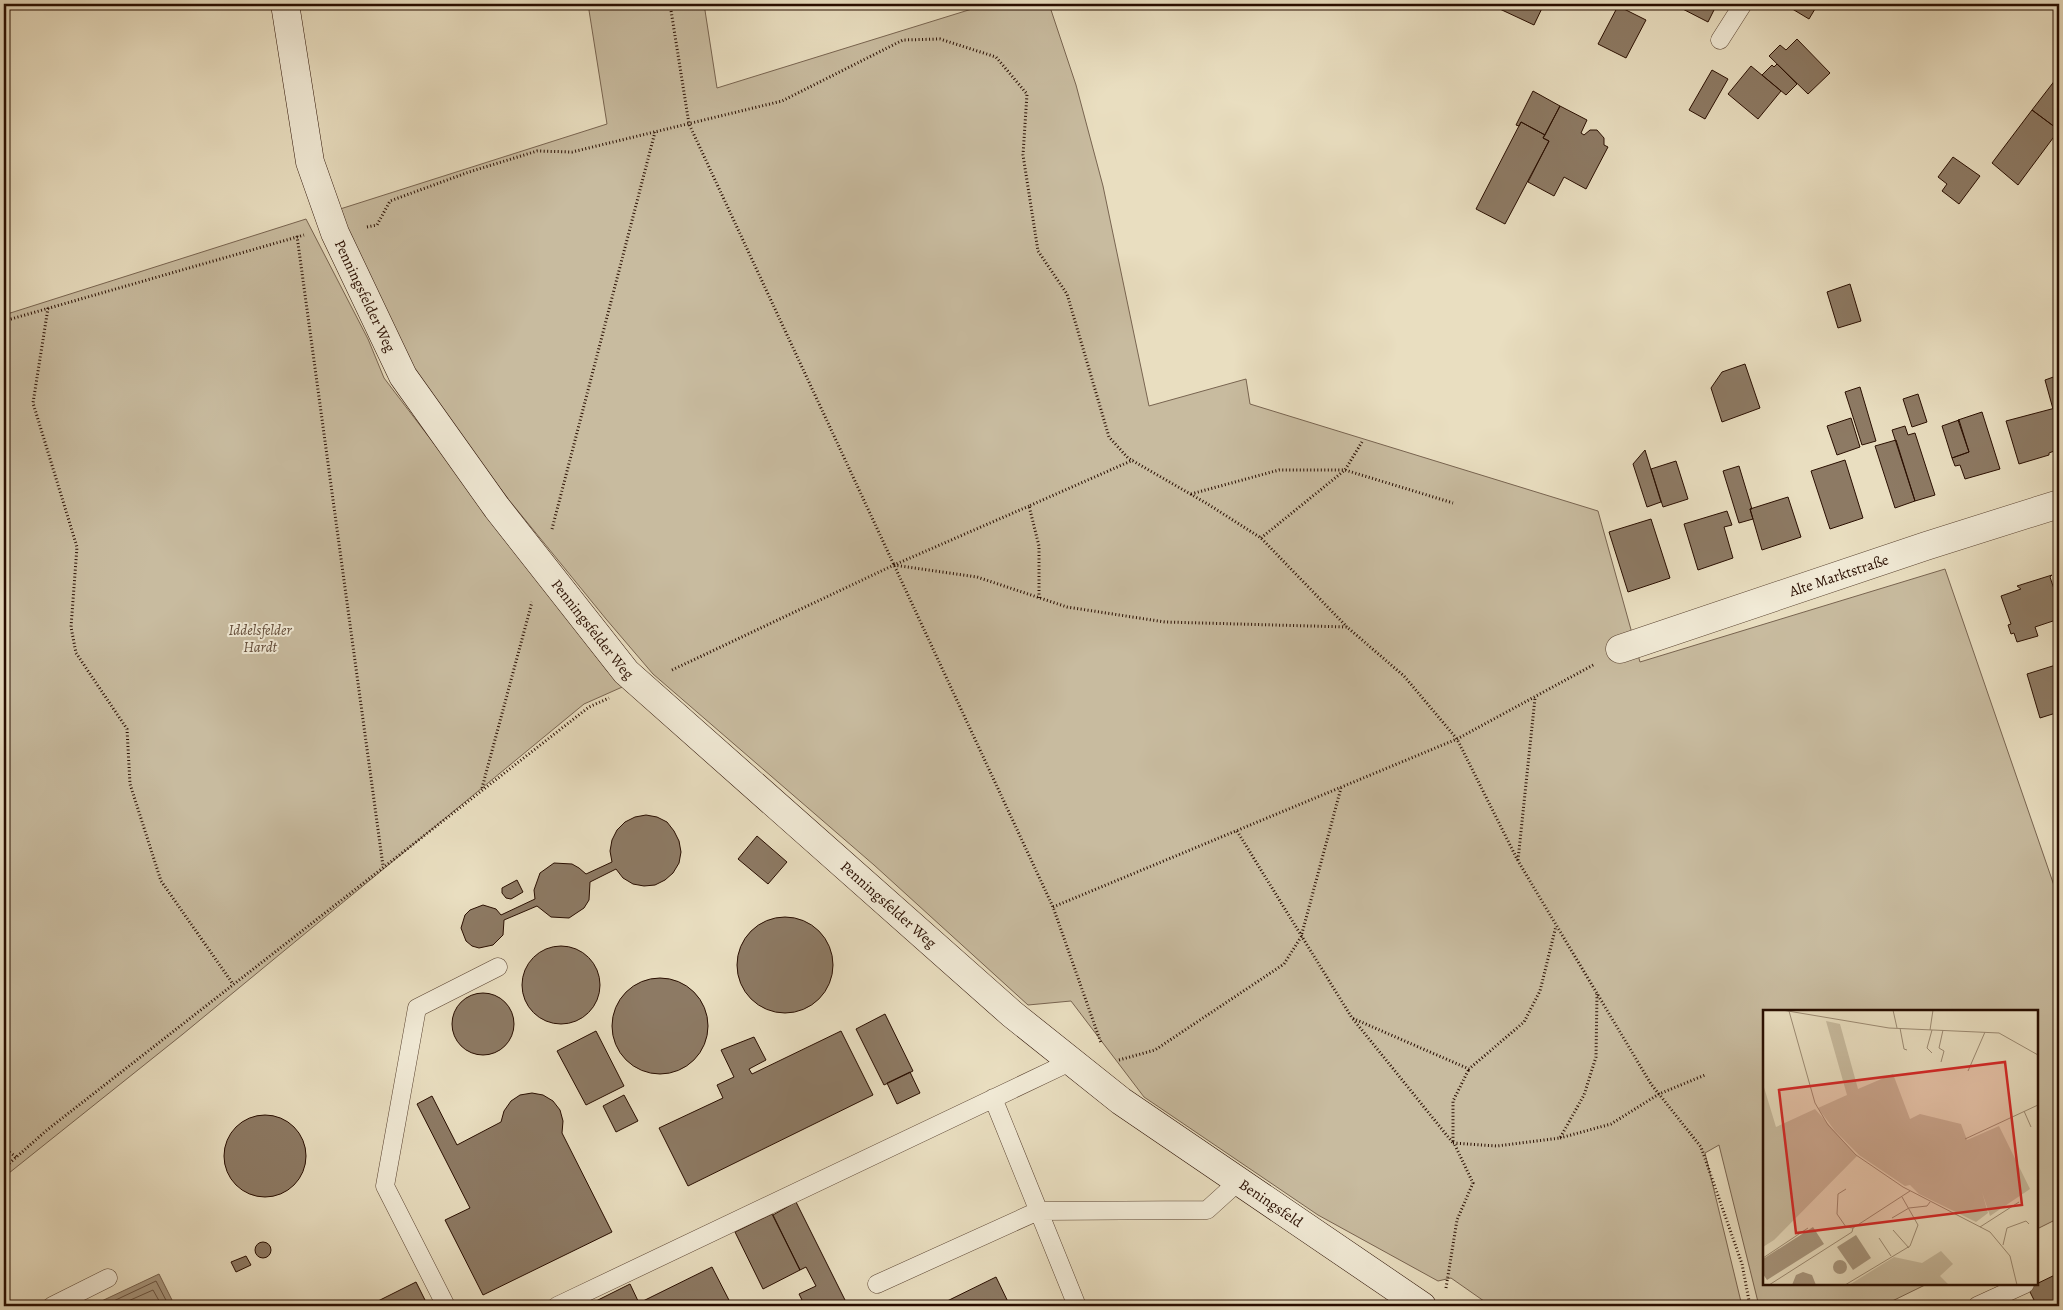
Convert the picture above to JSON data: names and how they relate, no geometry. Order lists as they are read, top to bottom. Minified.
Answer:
{"streets":{"street":["Penningsfelder Weg","Alte Marktstraße","Beningsfeld"]},"crossings":[["Penningsfelder Weg","Beningsfeld"]],"parks":["Iddelsfelder Hardt"]}
